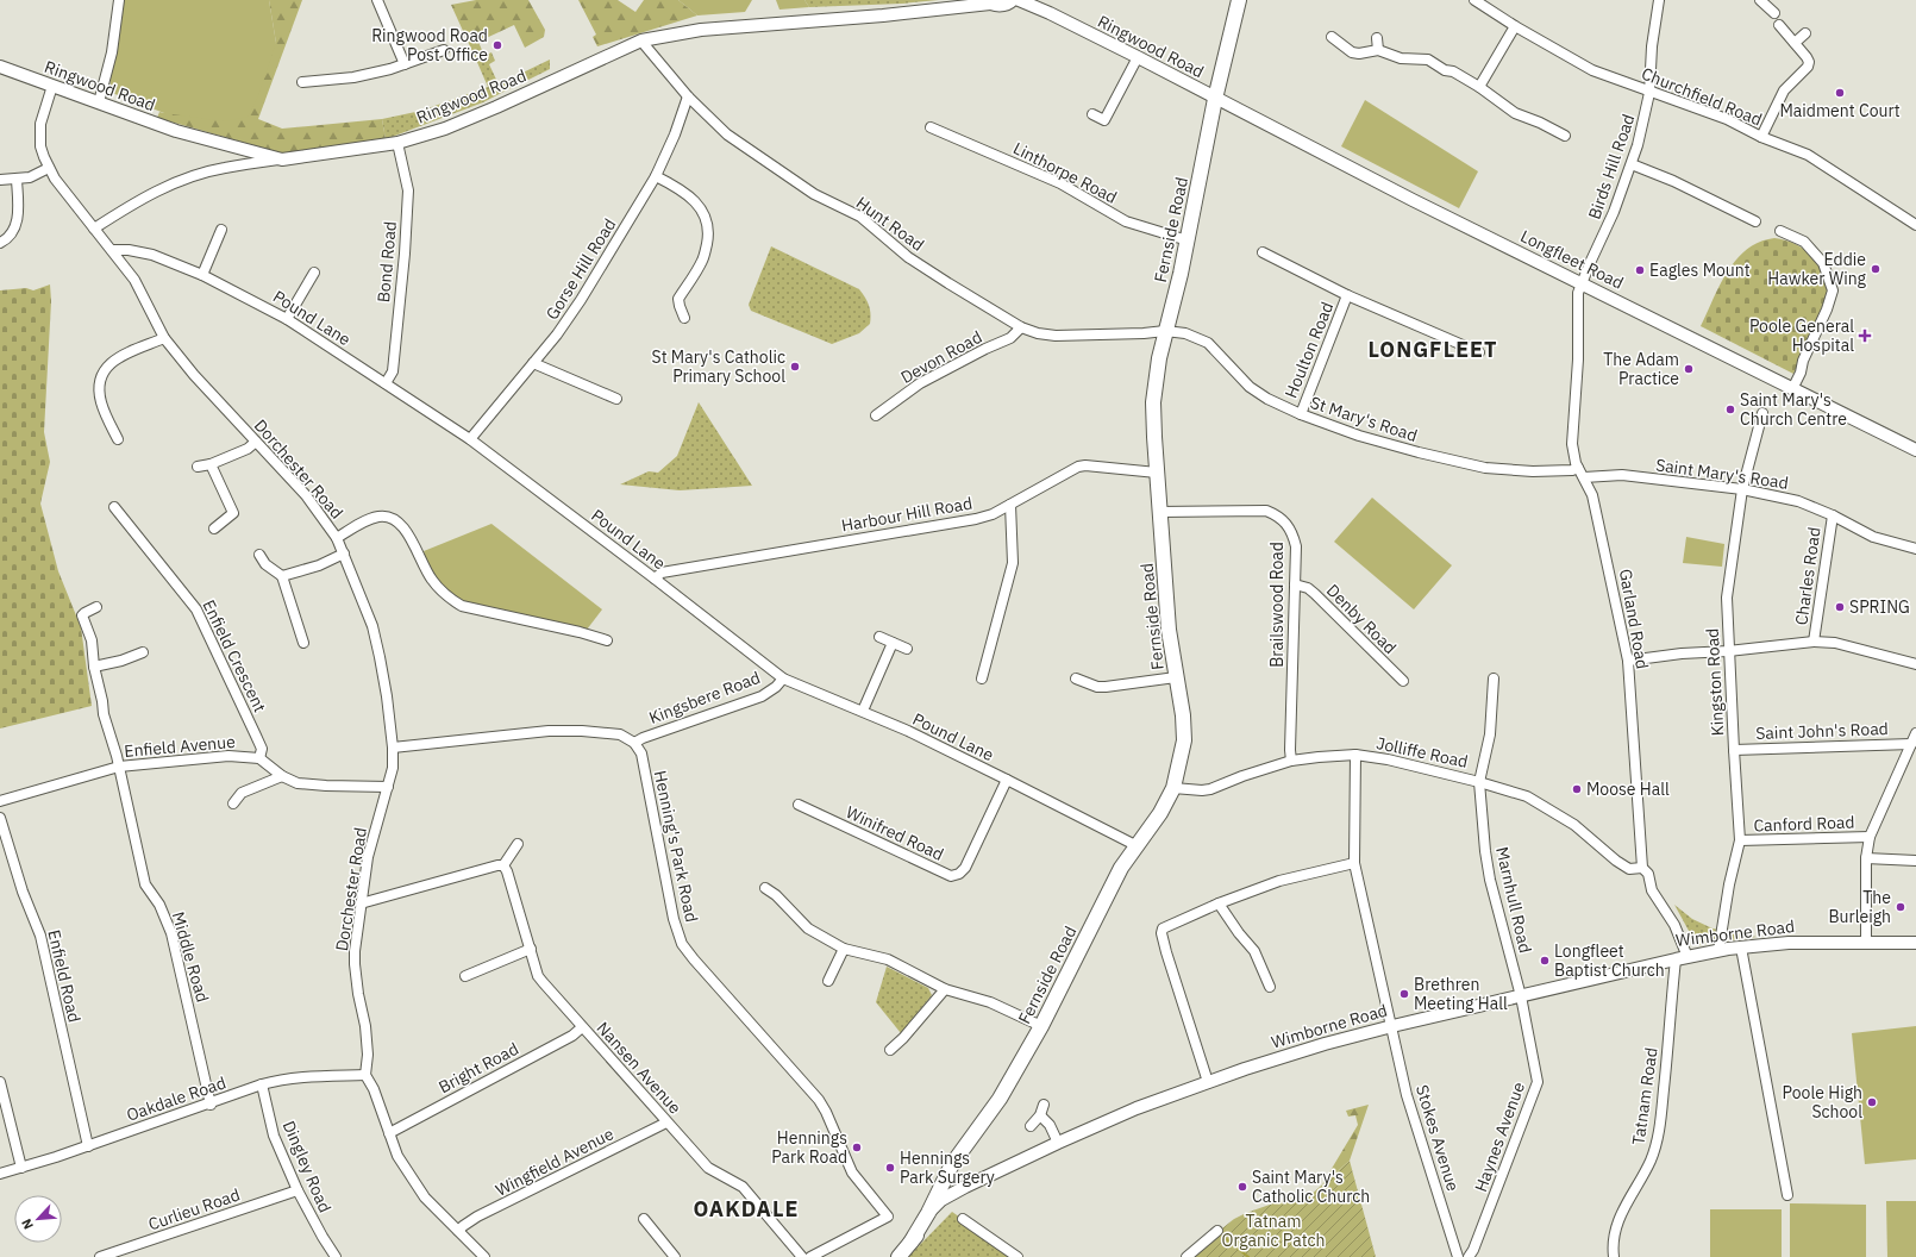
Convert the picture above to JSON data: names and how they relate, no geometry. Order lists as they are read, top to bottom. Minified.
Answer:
{"streets":{"highway":["Fernside Road","Wimborne Road"],"main road":["Ringwood Road","Longfleet Road"],"street":["Churchfield Road","Birds Hill Road","Linthorpe Road","Hunt Road","Bond Road","Gorse Hill Road","Pound Lane","Houlton Road","Devon Road","St Mary's Road","Dorchester Road","Saint Mary's Road","Harbour Hill Road","Charles Road","Brailswood Road","Denby Road","Garland Road","Enfield Crescent","Kingston Road","Kingsbere Road","Saint John's Road","Enfield Avenue","Jolliffe Road","Canford Road","Winifred Road","Henning's Park Road","Marnhull Road","Middle Road","Enfield Road","Bright Road","Nansen Avenue","Tatnam Road","Oakdale Road","Haynes Avenue","Stokes Avenue","Wingfield Avenue","Dingley Road","Curlieu Road"]},"crossings":[["Ringwood Road","Hunt Road"],["Ringwood Road","Fernside Road"],["Ringwood Road","Longfleet Road"],["Ringwood Road","Bond Road"],["Ringwood Road","Dorchester Road"],["Churchfield Road","Birds Hill Road"],["Birds Hill Road","Longfleet Road"],["Birds Hill Road","Garland Road"],["Linthorpe Road","Fernside Road"],["Hunt Road","Fernside Road"],["Hunt Road","Gorse Hill Road"],["Hunt Road","Devon Road"],["Hunt Road","St Mary's Road"],["Fernside Road","Longfleet Road"],["Fernside Road","Pound Lane"],["Fernside Road","St Mary's Road"],["Fernside Road","Harbour Hill Road"],["Fernside Road","Brailswood Road"],["Fernside Road","Jolliffe Road"],["Fernside Road","Wimborne Road"],["Longfleet Road","Garland Road"],["Bond Road","Pound Lane"],["Gorse Hill Road","Pound Lane"],["Pound Lane","Dorchester Road"],["Pound Lane","Harbour Hill Road"],["Pound Lane","Kingsbere Road"],["Pound Lane","Winifred Road"],["Houlton Road","St Mary's Road"],["St Mary's Road","Garland Road"],["Dorchester Road","Enfield Avenue"],["Dorchester Road","Oakdale Road"],["Saint Mary's Road","Charles Road"],["Saint Mary's Road","Garland Road"],["Saint Mary's Road","Kingston Road"],["Brailswood Road","Denby Road"],["Brailswood Road","Jolliffe Road"],["Garland Road","Jolliffe Road"],["Garland Road","Wimborne Road"],["Garland Road","Tatnam Road"],["Enfield Crescent","Enfield Avenue"],["Kingston Road","Saint John's Road"],["Kingston Road","Canford Road"],["Kingston Road","Wimborne Road"],["Kingsbere Road","Henning's Park Road"],["Enfield Avenue","Middle Road"],["Jolliffe Road","Marnhull Road"],["Jolliffe Road","Stokes Avenue"],["Marnhull Road","Wimborne Road"],["Marnhull Road","Haynes Avenue"],["Wimborne Road","Tatnam Road"],["Wimborne Road","Haynes Avenue"],["Wimborne Road","Stokes Avenue"],["Middle Road","Oakdale Road"],["Enfield Road","Oakdale Road"],["Bright Road","Nansen Avenue"],["Nansen Avenue","Wingfield Avenue"],["Oakdale Road","Dingley Road"],["Dingley Road","Curlieu Road"]],"districts":["LONGFLEET","OAKDALE"],"parks":["Tatnam Organic Patch"],"places":{"other":["Ringwood Road Post Office","Maidment Court","Eddie Hawker Wing","Eagles Mount","St Mary's Catholic Primary School","The Adam Practice","Saint Mary's Church Centre","SPRING","Moose Hall","The Burleigh","Longfleet Baptist Church","Brethren Meeting Hall","Poole High School","Hennings Park Road","Hennings Park Surgery","Saint Mary's Catholic Church"],"health":["Poole General Hospital"]},"north":"bottom left"}
